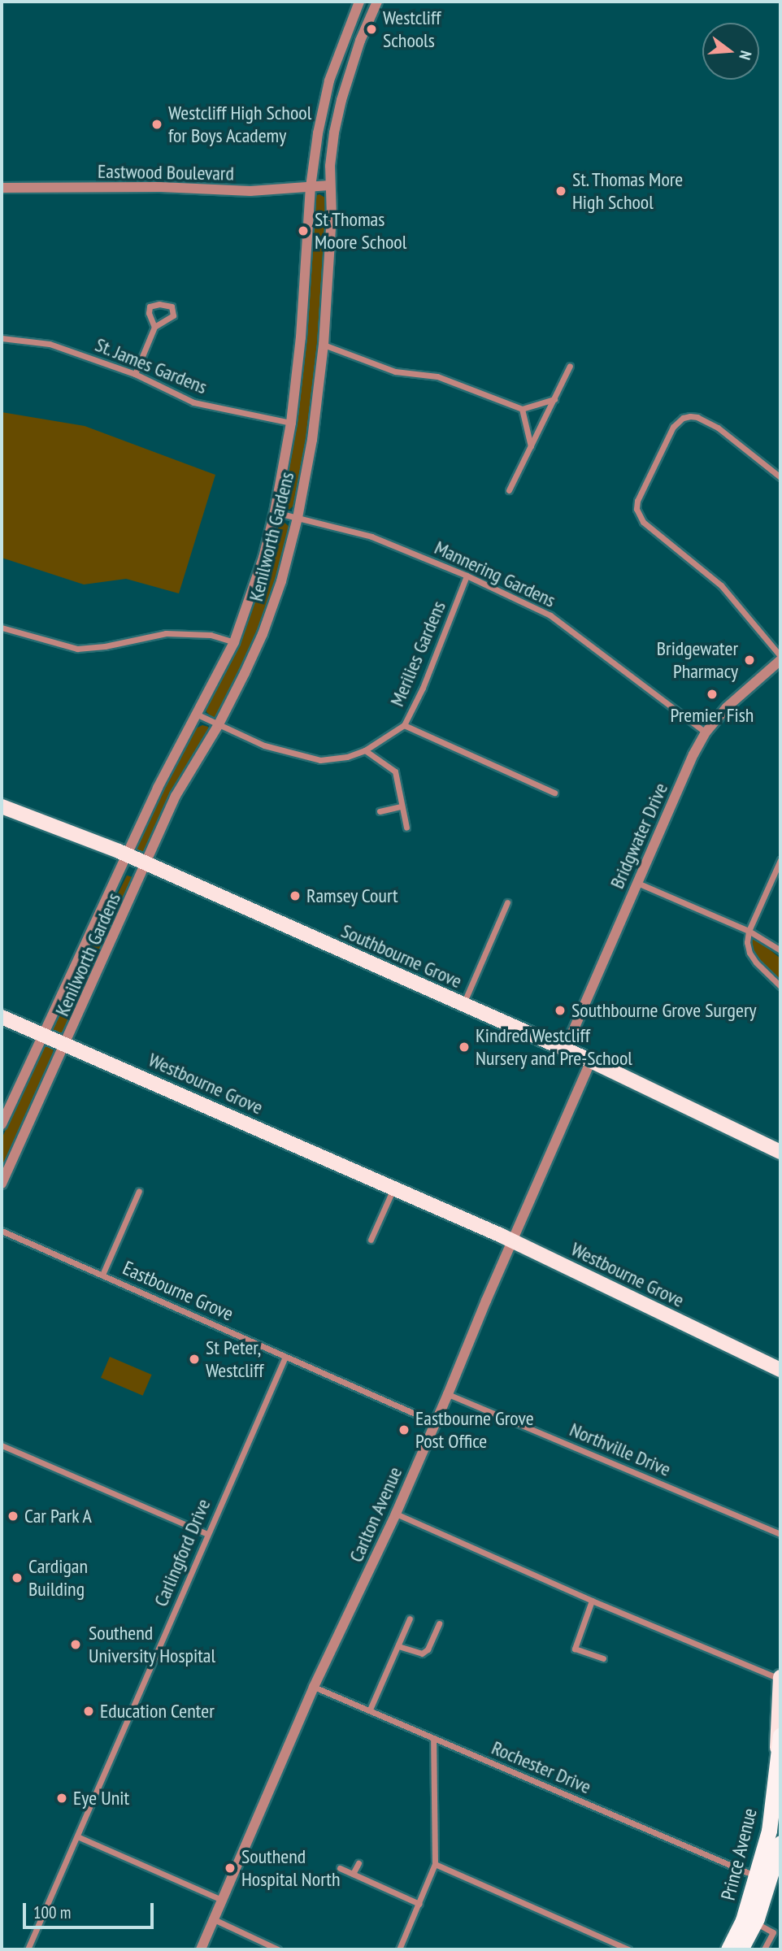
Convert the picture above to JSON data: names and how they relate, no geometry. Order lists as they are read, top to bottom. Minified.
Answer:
{"streets":{"highway":["Prince Avenue"],"main road":["Southbourne Grove","Westbourne Grove"],"street":["Eastwood Boulevard","St. James Gardens","Kenilworth Gardens","Mannering Gardens","Merilies Gardens","Bridgwater Drive","Eastbourne Grove","Northville Drive","Carlton Avenue","Carlingford Drive","Rochester Drive"]},"crossings":[["Eastwood Boulevard","Kenilworth Gardens"],["St. James Gardens","Kenilworth Gardens"],["Kenilworth Gardens","Mannering Gardens"],["Kenilworth Gardens","Merilies Gardens"],["Kenilworth Gardens","Southbourne Grove"],["Kenilworth Gardens","Westbourne Grove"],["Mannering Gardens","Merilies Gardens"],["Mannering Gardens","Bridgwater Drive"],["Bridgwater Drive","Southbourne Grove"],["Southbourne Grove","Carlton Avenue"],["Westbourne Grove","Carlton Avenue"],["Eastbourne Grove","Carlton Avenue"],["Eastbourne Grove","Carlingford Drive"],["Northville Drive","Carlton Avenue"],["Carlton Avenue","Rochester Drive"],["Rochester Drive","Prince Avenue"]],"places":["Westcliff Schools","Westcliff High School for Boys Academy","St. Thomas More High School","St Thomas Moore School","Bridgewater Pharmacy","Premier Fish","Ramsey Court","Southbourne Grove Surgery","Kindred Westcliff Nursery and Pre-School","St Peter, Westcliff","Eastbourne Grove Post Office","Car Park A","Cardigan Building","Southend University Hospital","Education Center","Eye Unit","Southend Hospital North"],"scale_bar":"100 m","north":"right"}
